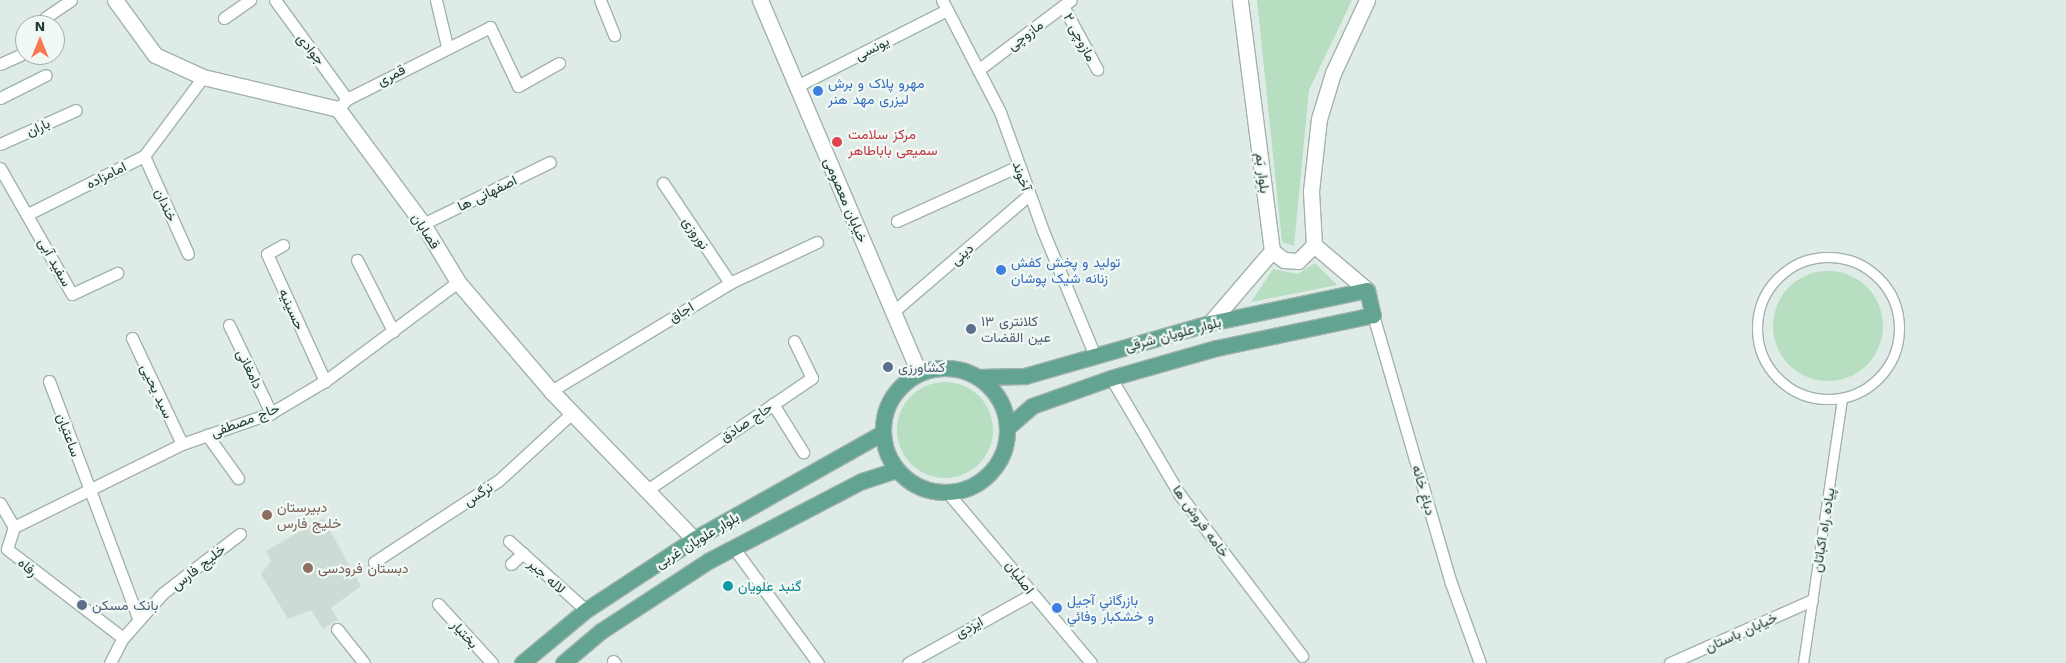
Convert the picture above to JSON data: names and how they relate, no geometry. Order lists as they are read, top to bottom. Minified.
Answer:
{"streets":{"main road":["بلوار بَم","خیابان معصومی","قصابان","بلوار علویان شرقی","بلوار علویان غربی"],"street":["مازوچی","مازوچی ۲","یونسی","جوادی","قمری","باران","امامزاده","آخوند","اصفهانی ها","خندان","نوروزی","دینی","سفید آبی","حسینیه","اجاق","دامغانی","سید یحیی","حاج مصطفی","حاج صادق","ساعتیان","دباغ خانه","نرگس","خامه فروش ها","پیاده راه اکباتان","رفاه","خلیج فارس","لاله جیر","اصلیان","ایزدی","خیابان باستان","بختیار"]},"crossings":[["مازوچی","مازوچی ۲"],["مازوچی","آخوند"],["یونسی","آخوند"],["یونسی","خیابان معصومی"],["جوادی","قمری"],["جوادی","قصابان"],["قمری","قصابان"],["امامزاده","خندان"],["امامزاده","سفید آبی"],["آخوند","دینی"],["آخوند","بلوار علویان شرقی"],["اصفهانی ها","قصابان"],["خیابان معصومی","دینی"],["خیابان معصومی","بلوار علویان شرقی"],["خیابان معصومی","بلوار علویان غربی"],["خیابان معصومی","اصلیان"],["قصابان","اجاق"],["قصابان","حاج مصطفی"],["قصابان","حاج صادق"],["قصابان","نرگس"],["قصابان","بلوار علویان غربی"],["نوروزی","اجاق"],["حسینیه","حاج مصطفی"],["بلوار علویان شرقی","دباغ خانه"],["بلوار علویان شرقی","خامه فروش ها"],["بلوار علویان شرقی","بلوار علویان غربی"],["بلوار علویان شرقی","اصلیان"],["دامغانی","حاج مصطفی"],["سید یحیی","حاج مصطفی"],["حاج مصطفی","ساعتیان"],["حاج مصطفی","رفاه"],["ساعتیان","خلیج فارس"],["پیاده راه اکباتان","خیابان باستان"],["بلوار علویان غربی","لاله جیر"],["بلوار علویان غربی","اصلیان"],["رفاه","خلیج فارس"],["اصلیان","ایزدی"]],"places":["مهرو پلاک و برش لیزری مهد هنر","مرکز سلامت سمیعی باباطاهر","تولید و پخش کفش زنانه شیک پوشان","کلانتری ۱۳ عین القضات","کشاورزی","دبیرستان خلیج فارس","دبستان فرودسی","گنبد علویان","بانک مسکن","بازرگاني آجيل و خشكبار وفائي"],"north":"top"}
